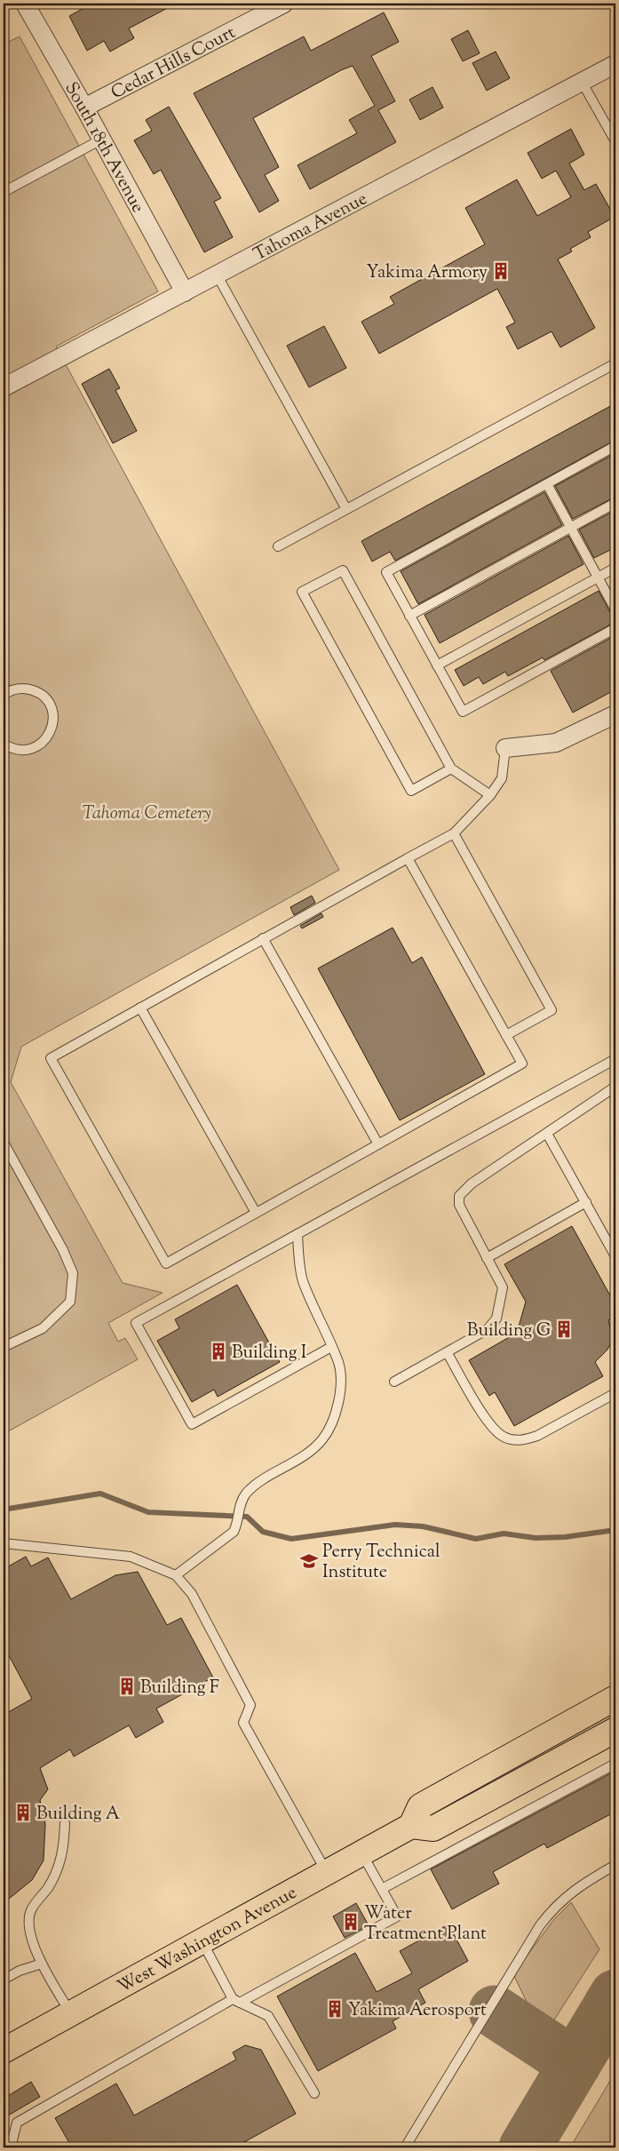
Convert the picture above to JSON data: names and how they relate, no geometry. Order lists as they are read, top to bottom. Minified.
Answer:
{"streets":{"main road":["West Washington Avenue"],"street":["Cedar Hills Court","South 18th Avenue","Tahoma Avenue"]},"crossings":[["Cedar Hills Court","South 18th Avenue"],["South 18th Avenue","Tahoma Avenue"]],"parks":["Tahoma Cemetery"],"places":{"building":["Yakima Armory","Building G","Building I","Building F","Building A","Water Treatment Plant","Yakima Aerosport"],"school or university":["Perry Technical Institute"]}}
